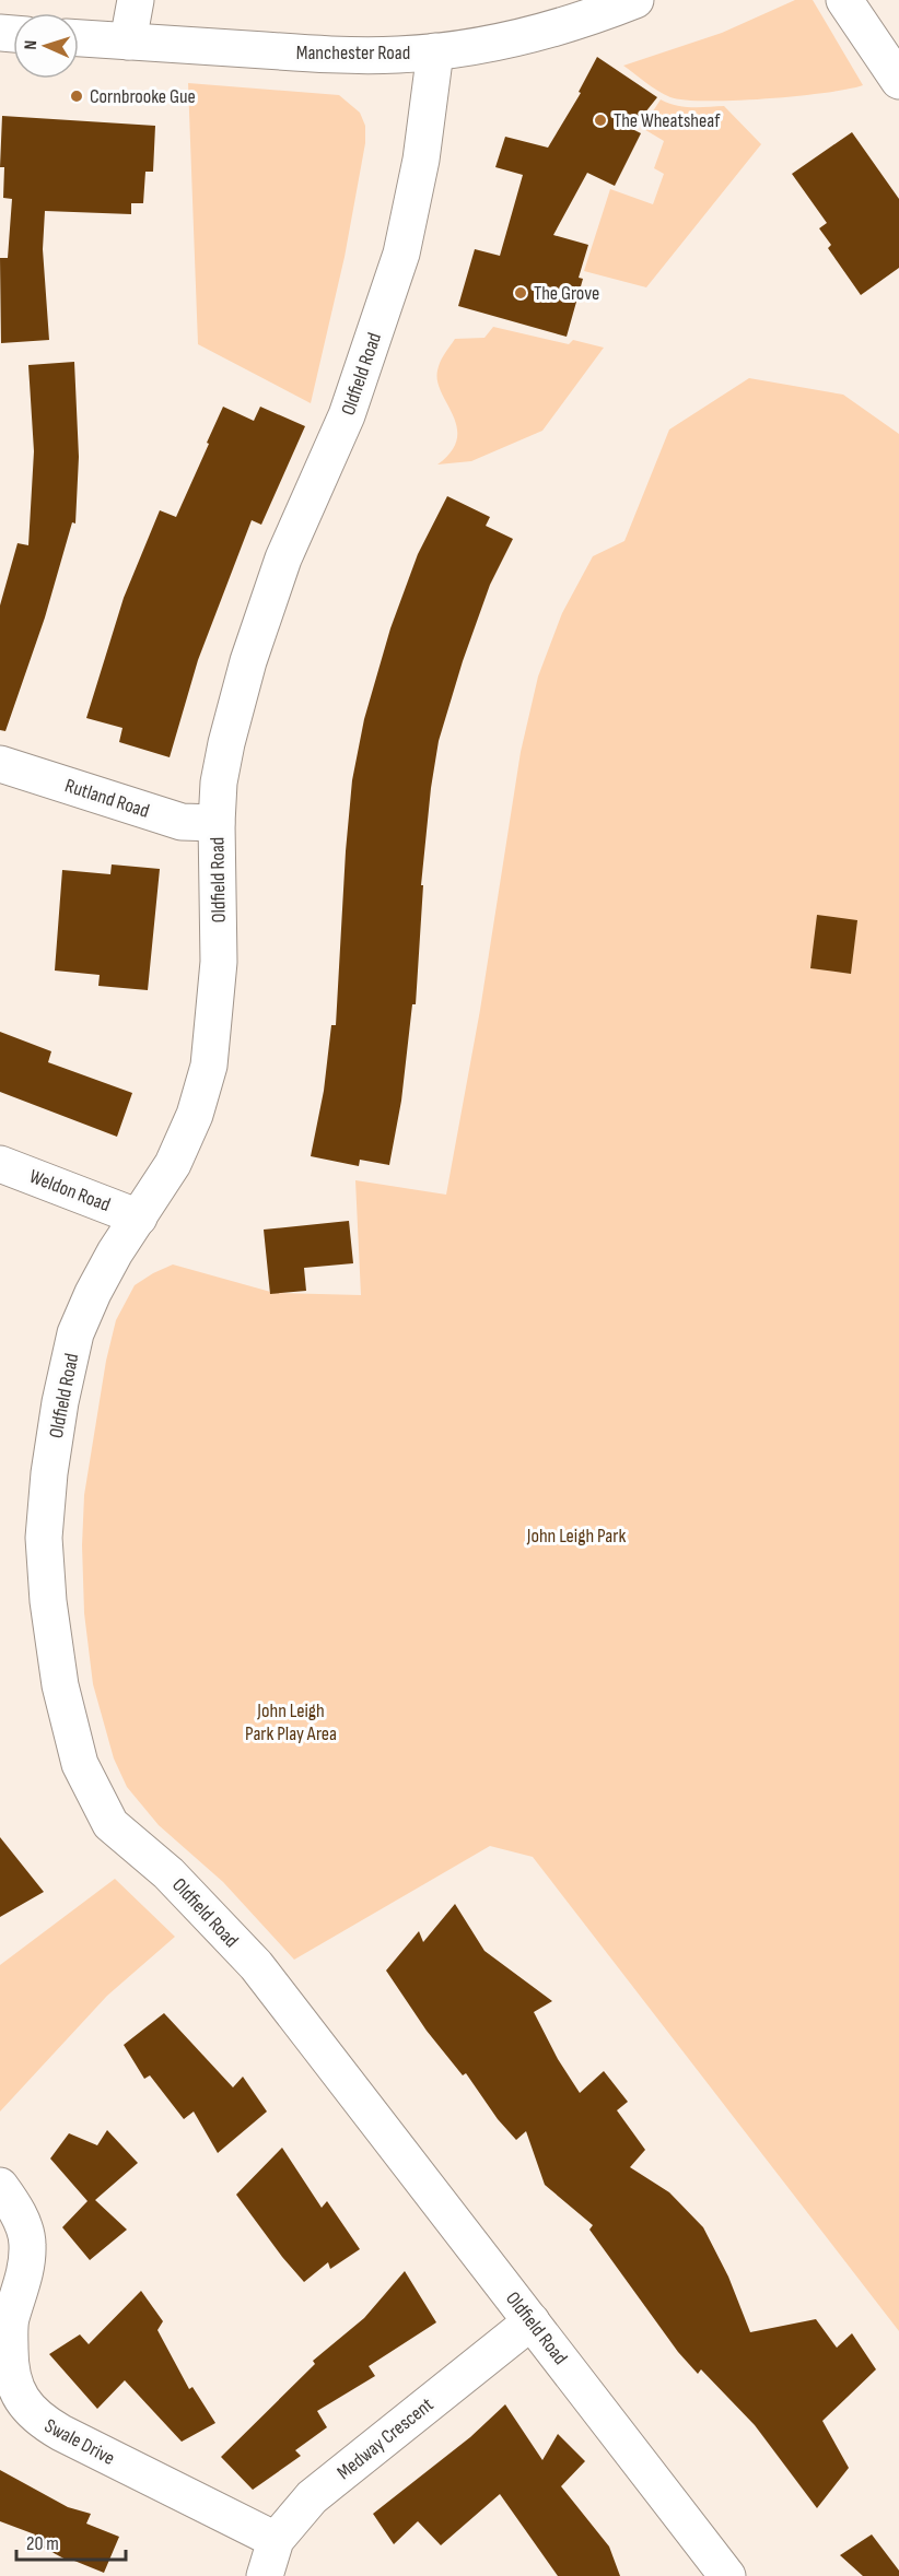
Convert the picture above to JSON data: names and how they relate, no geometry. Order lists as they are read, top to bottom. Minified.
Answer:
{"streets":{"main road":["Manchester Road","Oldfield Road","Rutland Road","Weldon Road","Medway Crescent","Swale Drive"]},"crossings":[["Manchester Road","Oldfield Road"],["Oldfield Road","Rutland Road"],["Oldfield Road","Weldon Road"],["Oldfield Road","Medway Crescent"],["Medway Crescent","Swale Drive"]],"parks":["John Leigh Park","John Leigh Park Play Area"],"places":["Cornbrooke Gue","The Wheatsheaf","The Grove"],"scale_bar":"20 m","north":"left"}
